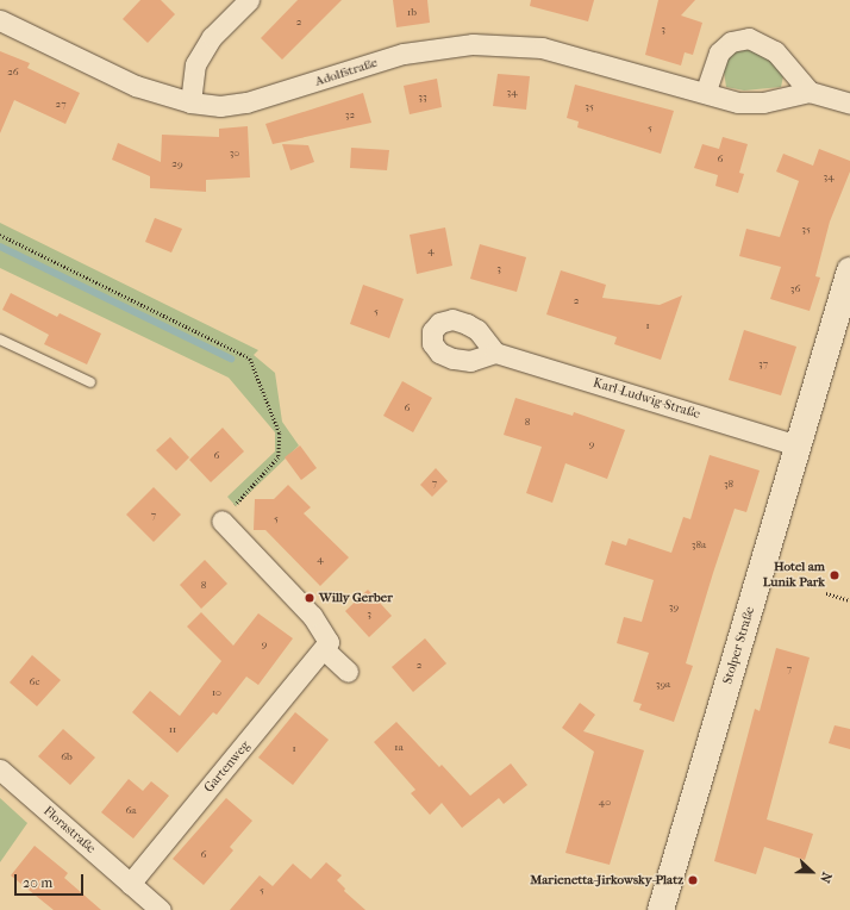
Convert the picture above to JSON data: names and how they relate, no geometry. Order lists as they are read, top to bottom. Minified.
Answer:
{"streets":{"main road":["Stolper Straße"],"street":["Adolfstraße","Karl-Ludwig-Straße","Gartenweg","Florastraße"]},"crossings":[["Karl-Ludwig-Straße","Stolper Straße"],["Gartenweg","Florastraße"]],"places":["Hotel am Lunik Park","Willy Gerber","Marienetta-Jirkowsky-Platz"],"house_numbers":["1b","2","3","26","34","33","27","35","32","5","30","6","29","34","35","4","3","36","2","5","1","37","6","8","9","6","7","38","7","5","38a","4","8","39","3","9","2","7","6c","39a","10","11","1a","1","6b","40","6a","6","5"],"scale_bar":"20 m","north":"right"}
